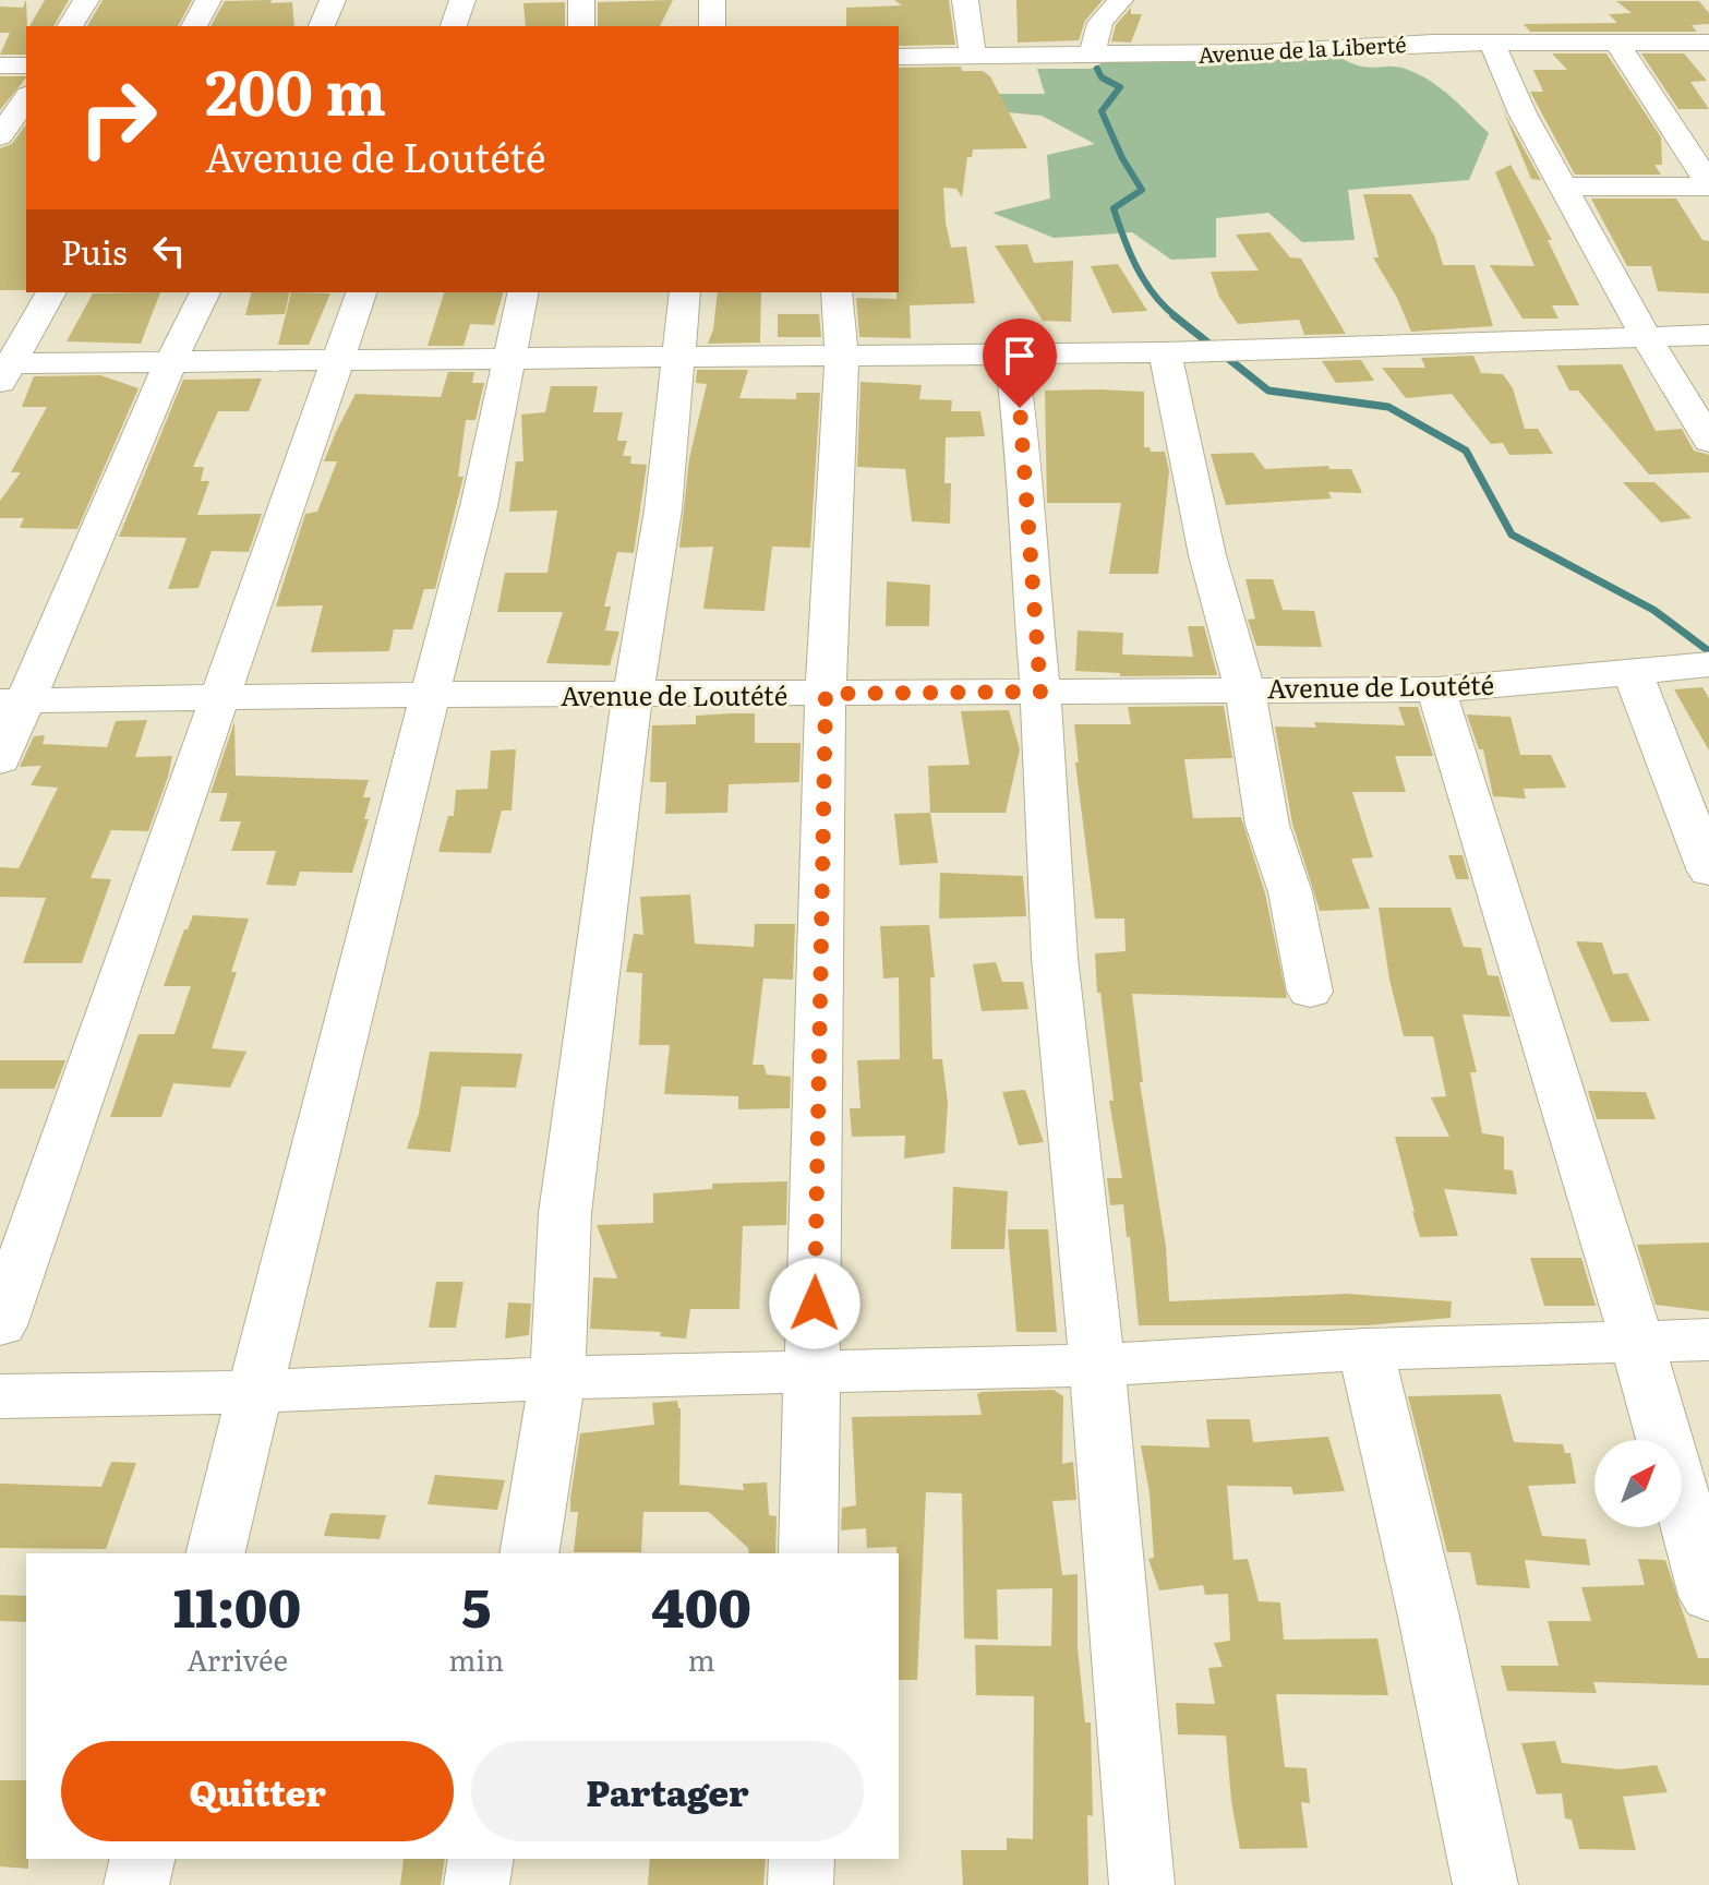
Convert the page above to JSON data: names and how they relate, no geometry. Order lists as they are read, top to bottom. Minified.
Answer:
{"streets":{"street":["Avenue de la Liberté","Avenue de Loutété"]},"north":"top right","page":{"turn":["200 m","Avenue de Loutété"],"then":"Puis","eta":["11:00","Arrivée","5","min","400","m"],"buttons":["Quitter","Partager"]}}
